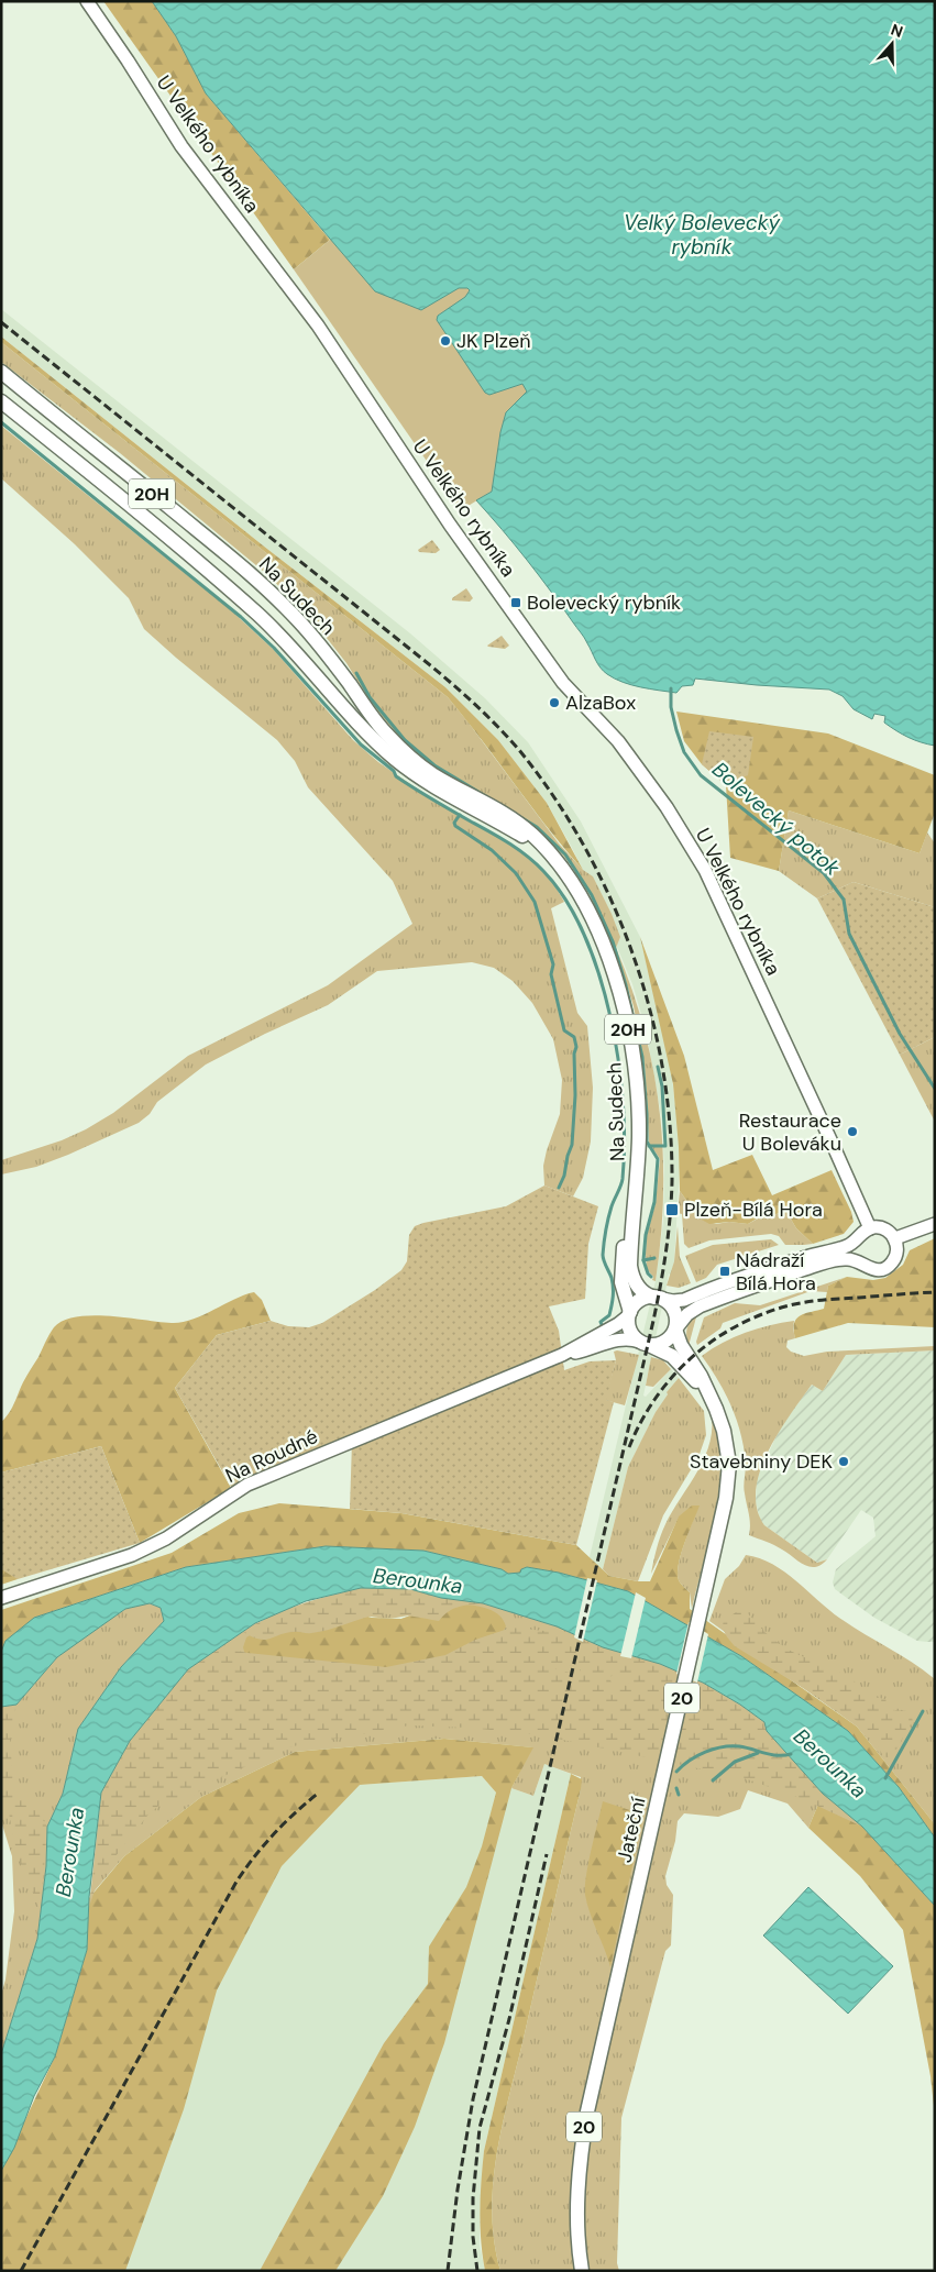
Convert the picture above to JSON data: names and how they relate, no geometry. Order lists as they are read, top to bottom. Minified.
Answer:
{"streets":{"main road":["20H","Na Sudech","Na Roudné","20","Jateční"],"street":["U Velkého rybníka"]},"crossings":[["U Velkého rybníka","Na Roudné"],["Na Sudech","Na Roudné"],["Na Sudech","20"],["Na Sudech","Jateční"],["Na Roudné","20"],["Na Roudné","Jateční"],["20","Jateční"]],"water":["Velký Bolevecký rybník","Bolevecký potok","Berounka"],"places":{"other":["JK Plzeň","AlzaBox","Restaurace U Boleváku","Stavebniny DEK"],"transit":["Bolevecký rybník","Plzeň-Bílá Hora","Nádraží Bílá Hora"]},"north":"top"}
